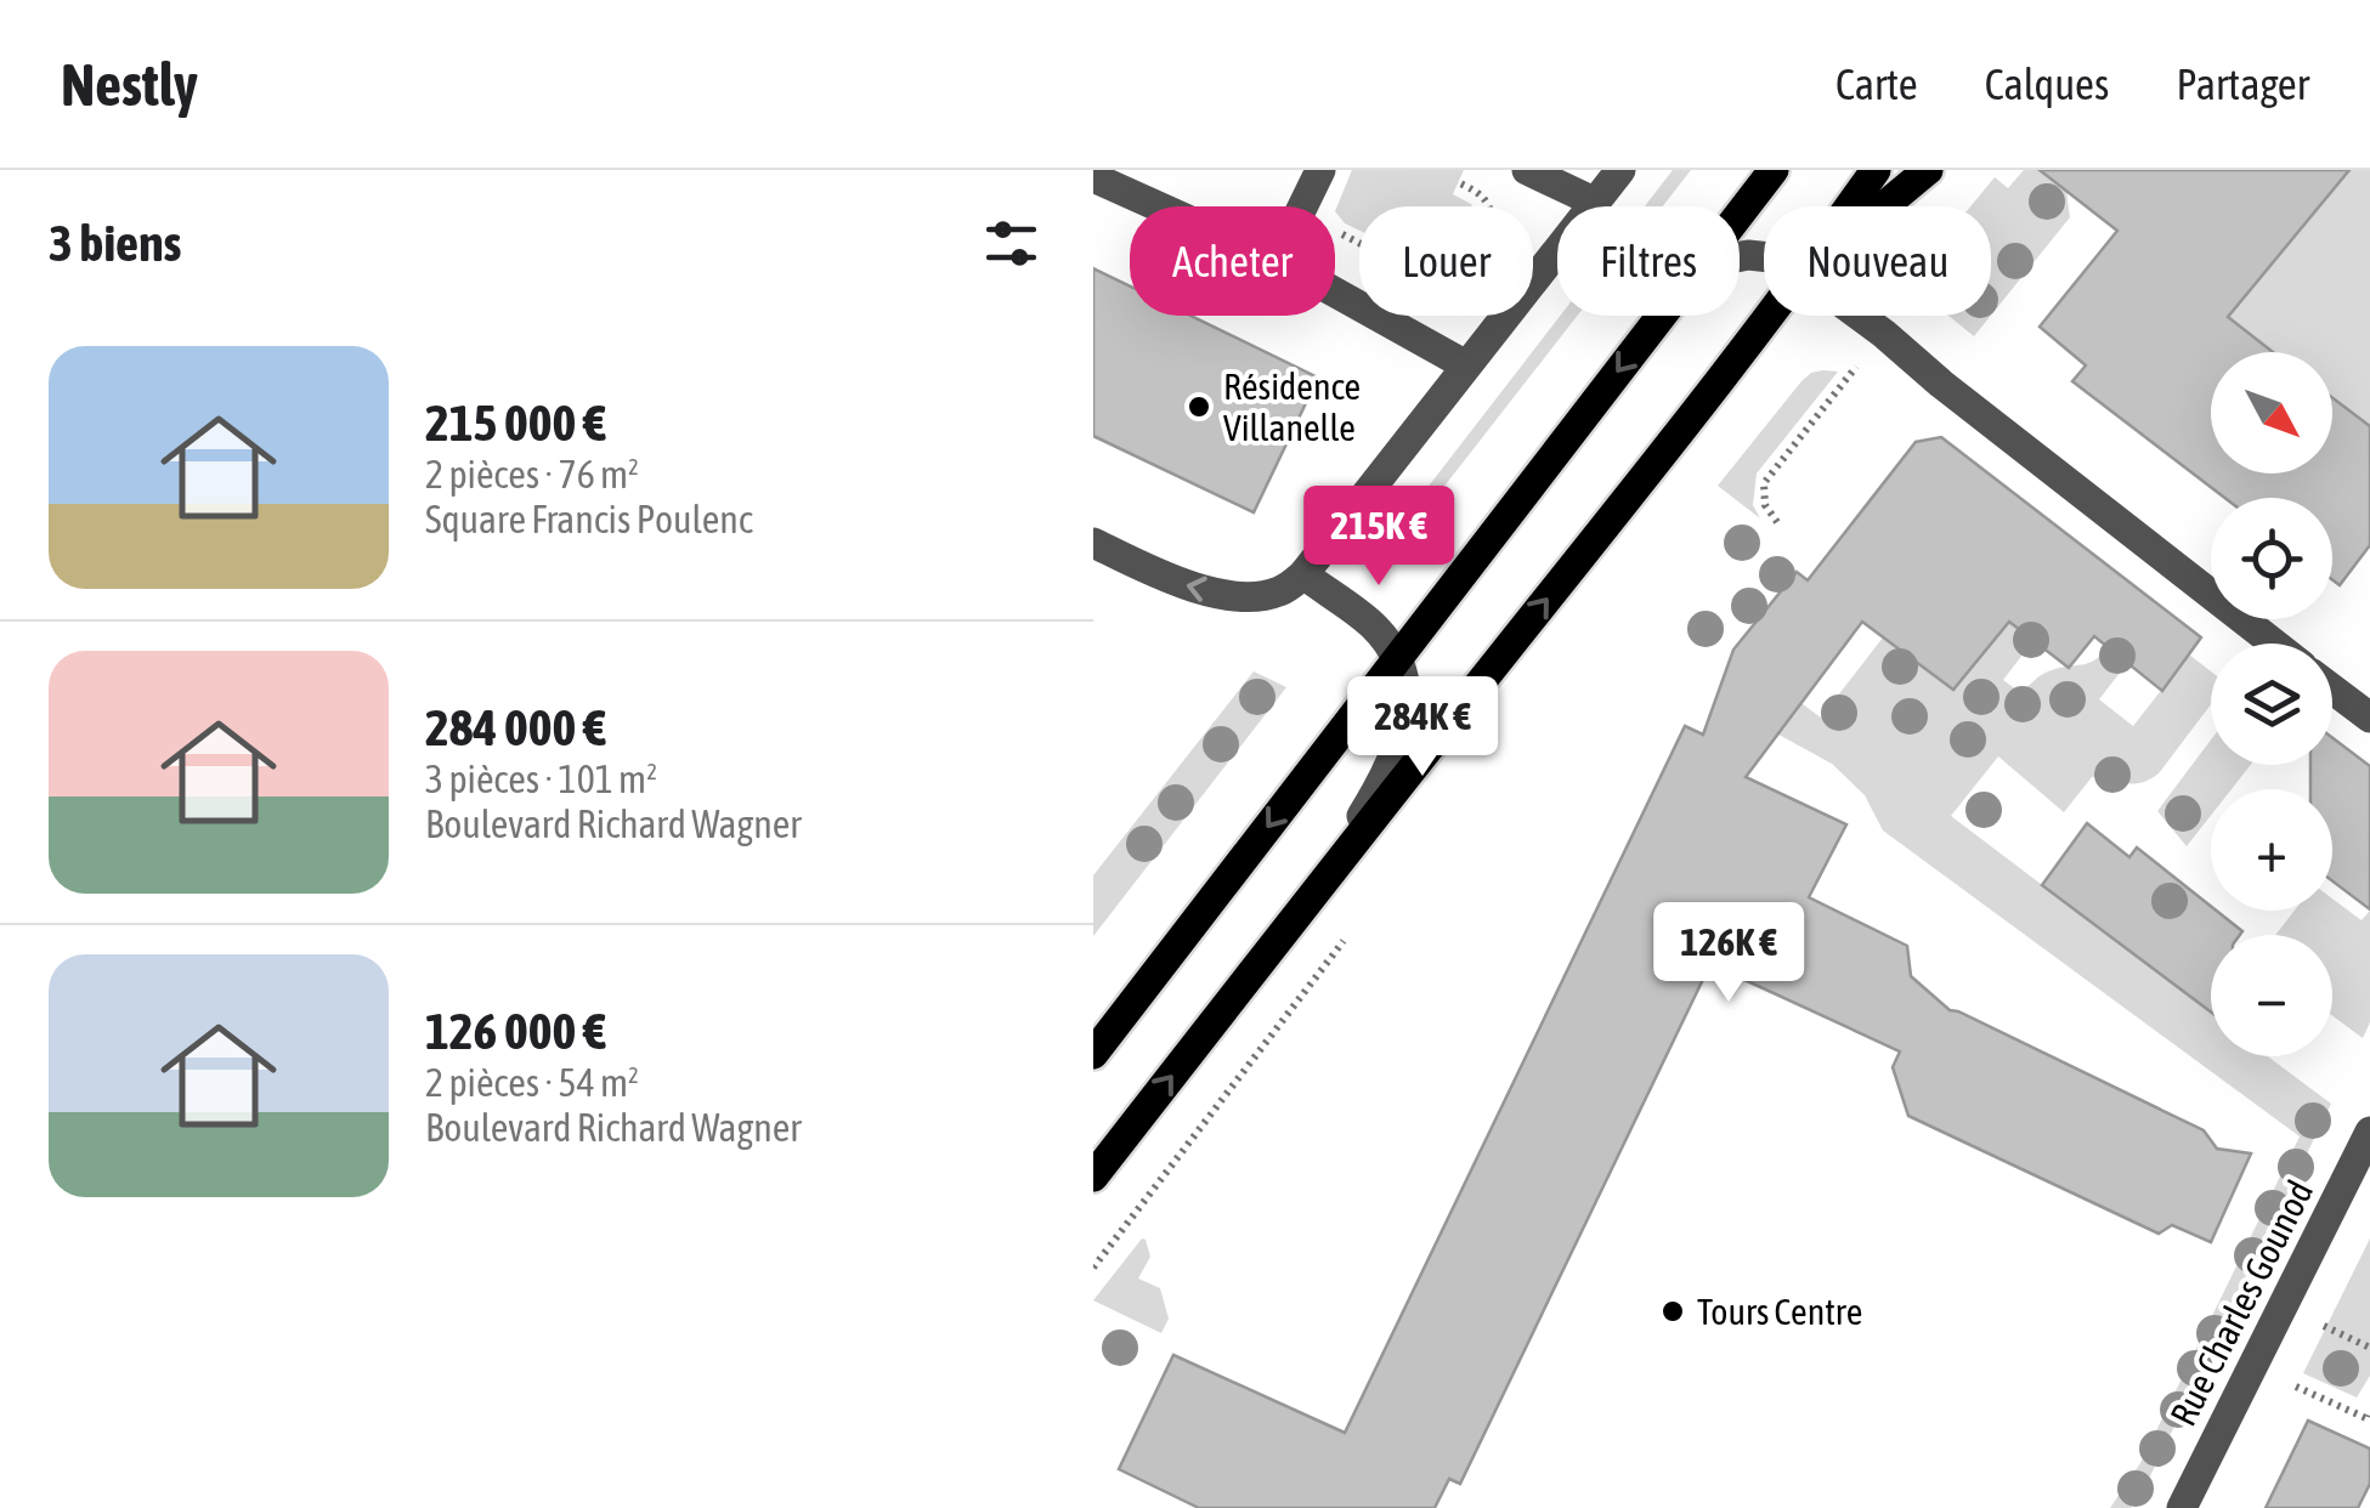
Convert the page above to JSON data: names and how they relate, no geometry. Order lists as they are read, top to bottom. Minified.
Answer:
{"streets":{"street":["Rue Charles Gounod"]},"places":["Résidence Villanelle","Tours Centre"],"north":"bottom right","page":{"header":"Nestly","nav":["Carte","Calques","Partager"],"heading":"3 biens","chip":["Acheter","Louer","Filtres","Nouveau"],"list":[{"name":"215 000 €","note":"2 pièces · 76 m² · Square Francis Poulenc"},{"name":"284 000 €","note":"3 pièces · 101 m² · Boulevard Richard Wagner"},{"name":"126 000 €","note":"2 pièces · 54 m² · Boulevard Richard Wagner"}],"map_buttons":["+","−"],"price":["215K €","284K €","126K €"]}}
